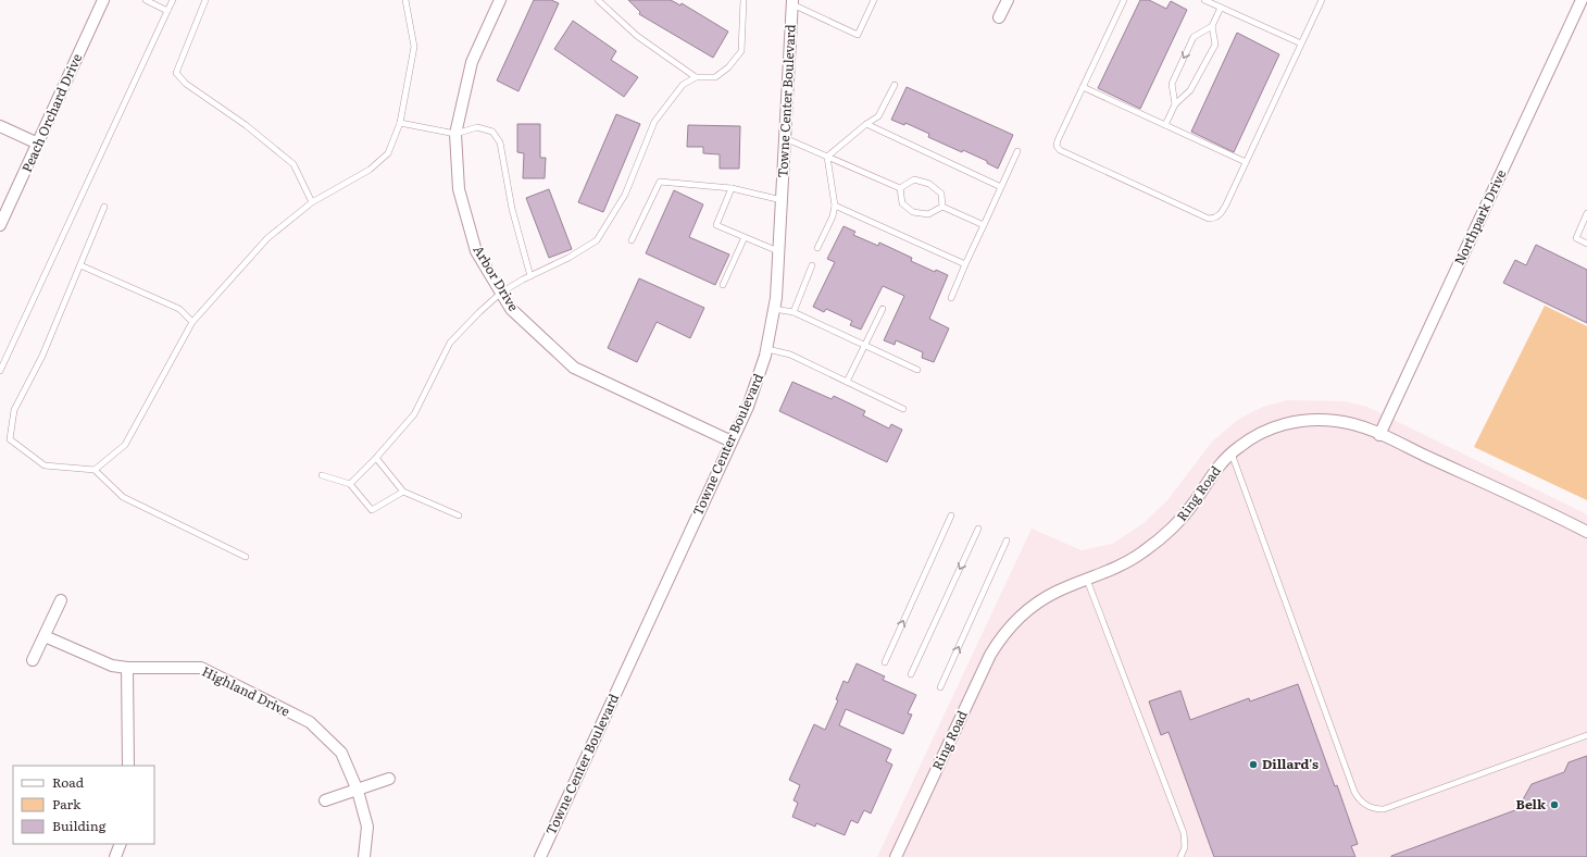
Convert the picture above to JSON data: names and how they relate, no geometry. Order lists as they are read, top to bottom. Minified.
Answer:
{"streets":{"street":["Towne Center Boulevard","Peach Orchard Drive","Northpark Drive","Arbor Drive","Ring Road","Highland Drive"]},"crossings":[["Towne Center Boulevard","Arbor Drive"],["Northpark Drive","Ring Road"]],"places":["Dillard's","Belk"],"legend":["Road","Park","Building"]}
